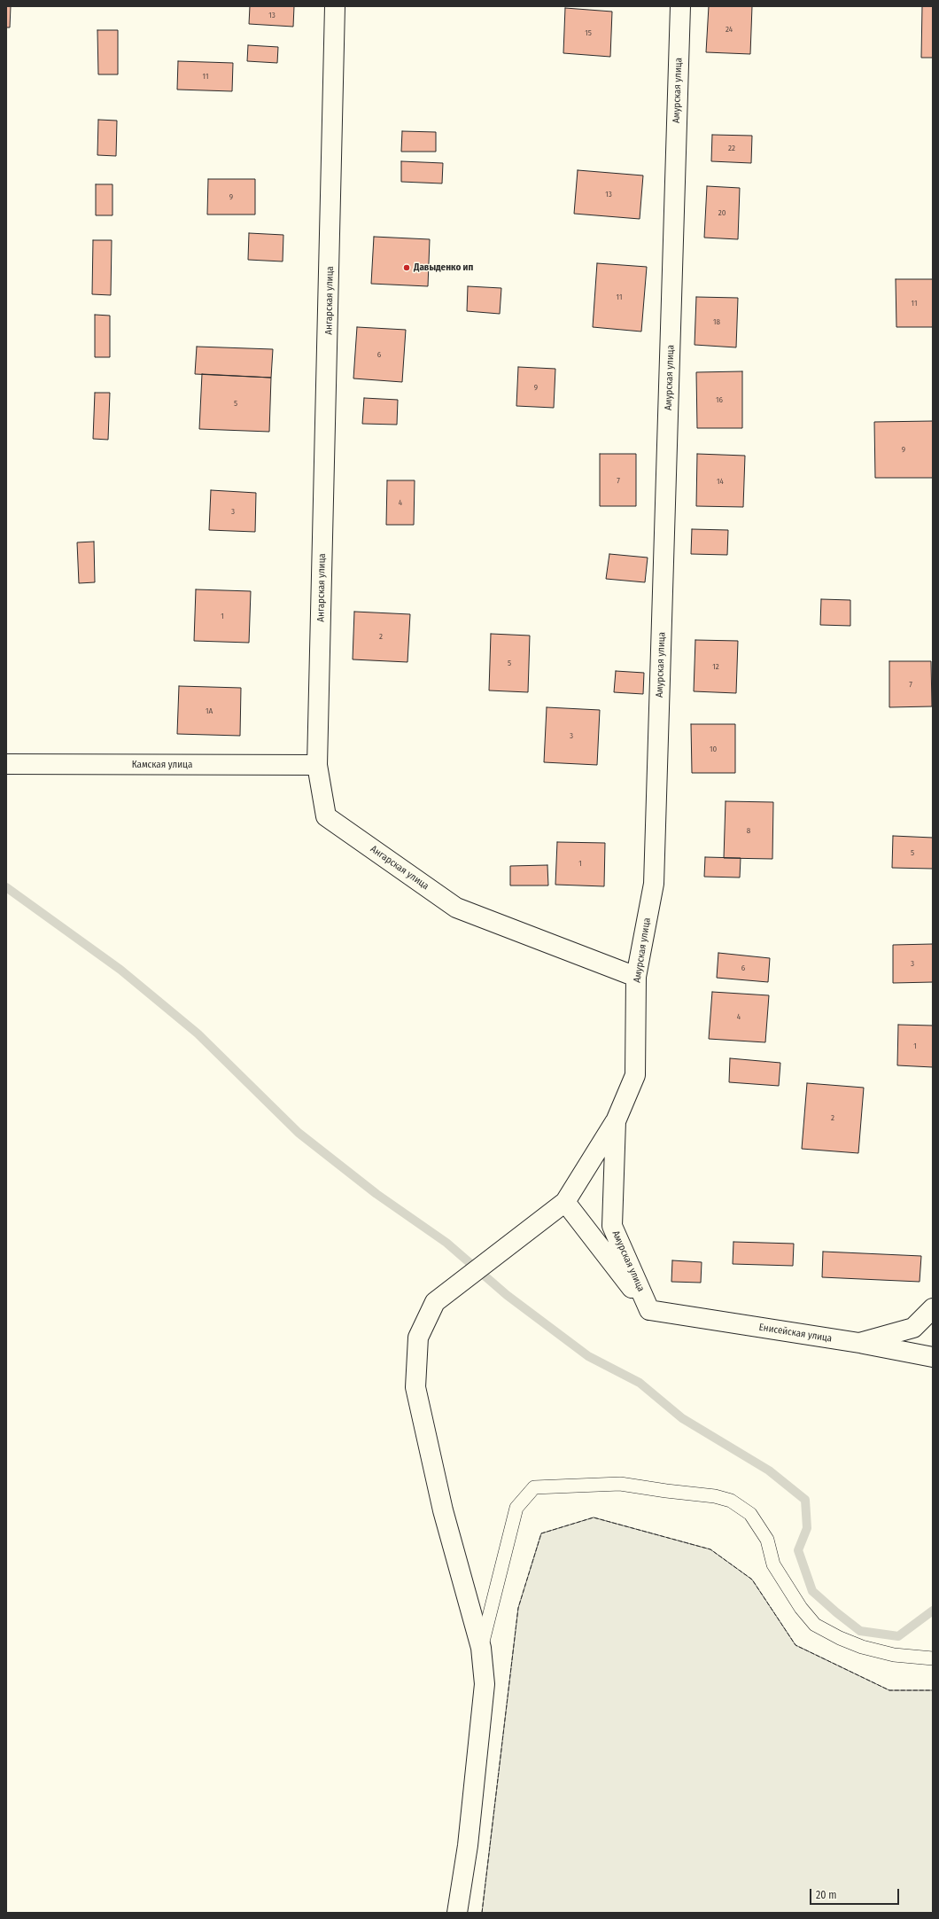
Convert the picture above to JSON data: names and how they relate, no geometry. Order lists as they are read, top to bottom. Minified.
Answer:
{"streets":{"street":["Амурская улица","Ангарская улица","Камская улица","Енисейская улица"]},"crossings":[["Амурская улица","Ангарская улица"],["Амурская улица","Енисейская улица"],["Ангарская улица","Камская улица"]],"places":["Давыденко ип"],"house_numbers":["13","24","15","11","22","13","9","20","11","11","18","6","9","16","5","9","7","14","4","3","1","2","5","12","7","1А","3","10","8","5","1","3","6","4","1","2"],"scale_bar":"20 m"}
